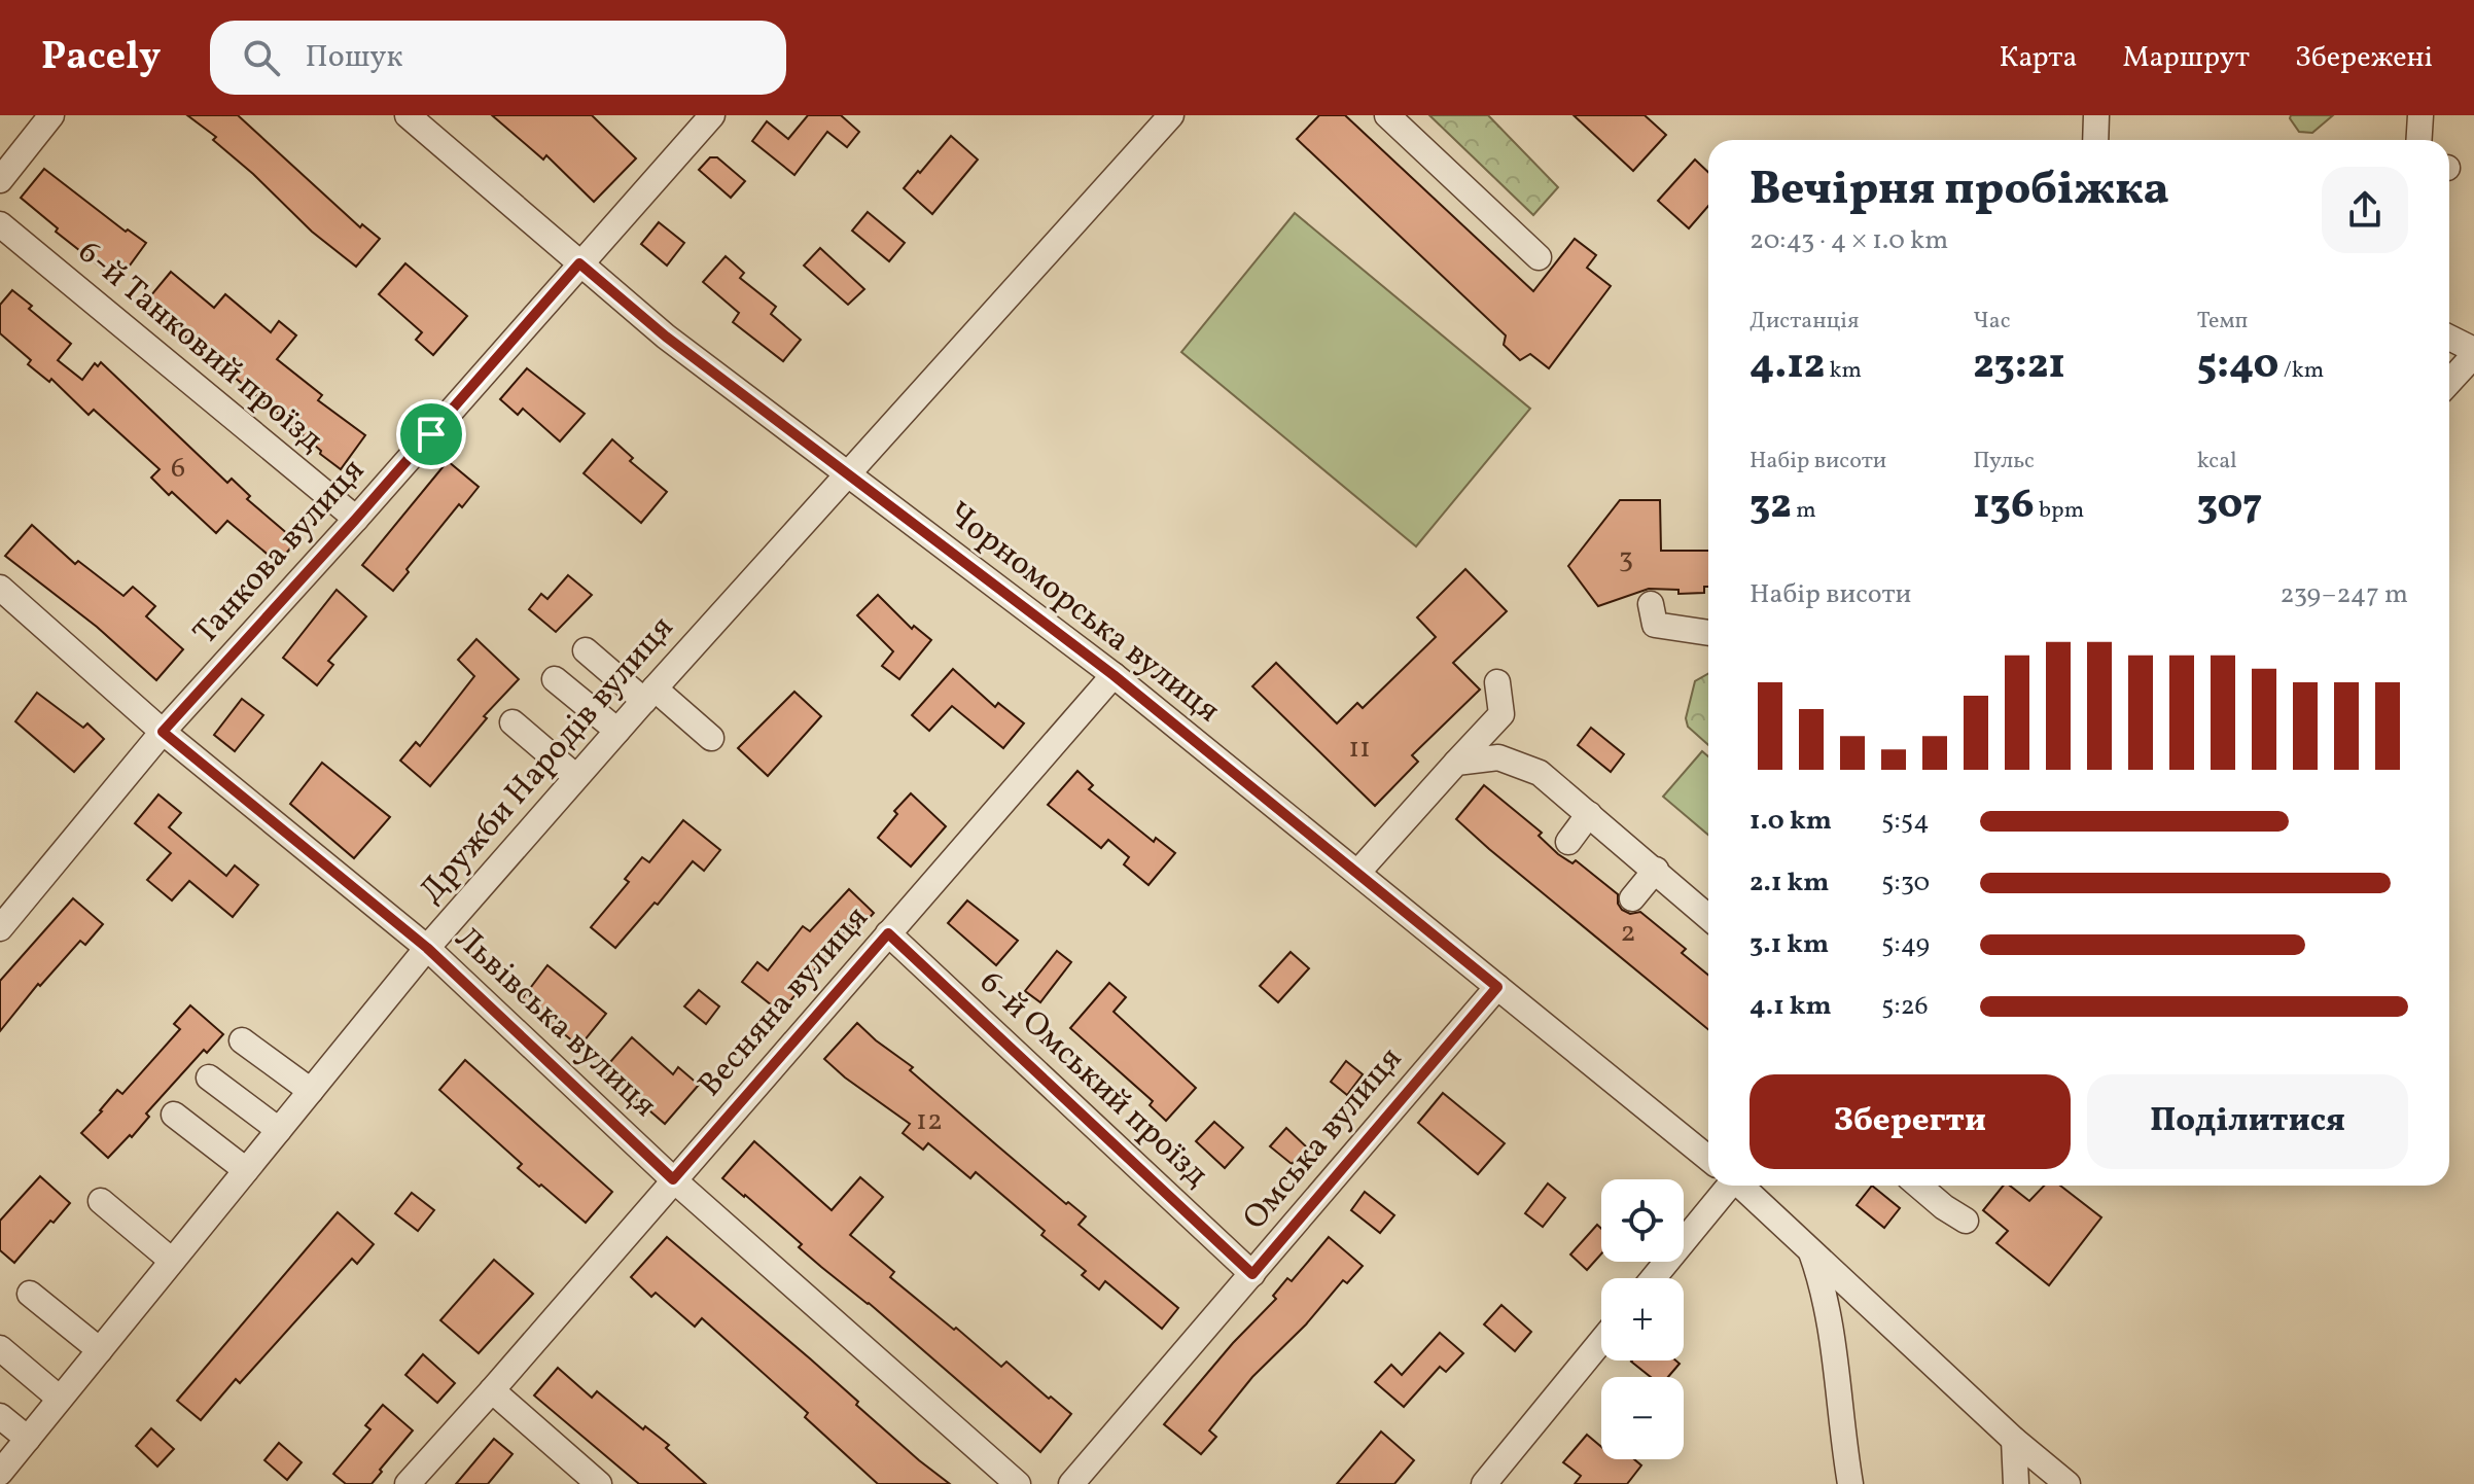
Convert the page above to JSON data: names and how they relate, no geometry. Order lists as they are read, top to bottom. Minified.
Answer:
{"streets":{"street":["6-й Танковий проїзд","Танкова вулиця","Чорноморська вулиця","Дружби Народів вулиця","Весняна вулиця","Львівська вулиця","6-й Омський проїзд","Омська вулиця"]},"crossings":[["6-й Танковий проїзд","Танкова вулиця"],["Танкова вулиця","Чорноморська вулиця"],["Танкова вулиця","Львівська вулиця"],["Чорноморська вулиця","Дружби Народів вулиця"],["Чорноморська вулиця","Весняна вулиця"],["Чорноморська вулиця","Омська вулиця"],["Дружби Народів вулиця","Львівська вулиця"],["Весняна вулиця","Львівська вулиця"],["Весняна вулиця","6-й Омський проїзд"],["6-й Омський проїзд","Омська вулиця"]],"house_numbers":["6","3","11","2","12"],"page":{"header":"Pacely","search":"Пошук","nav":["Карта","Маршрут","Збережені"],"heading":["Вечірня пробіжка","20:43 · 4 × 1.0 km"],"stats":[["Дистанція","4.12 km"],["Час","23:21"],["Темп","5:40 /km"],["Набір висоти","32 m"],["Пульс","136 bpm"],["kcal","307"]],"chart":["Набір висоти","239–247 m"],"list":[{"name":"1.0 km","note":"5:54"},{"name":"2.1 km","note":"5:30"},{"name":"3.1 km","note":"5:49"},{"name":"4.1 km","note":"5:26"}],"buttons":["Зберегти","Поділитися"],"map_buttons":["+","−"]}}
